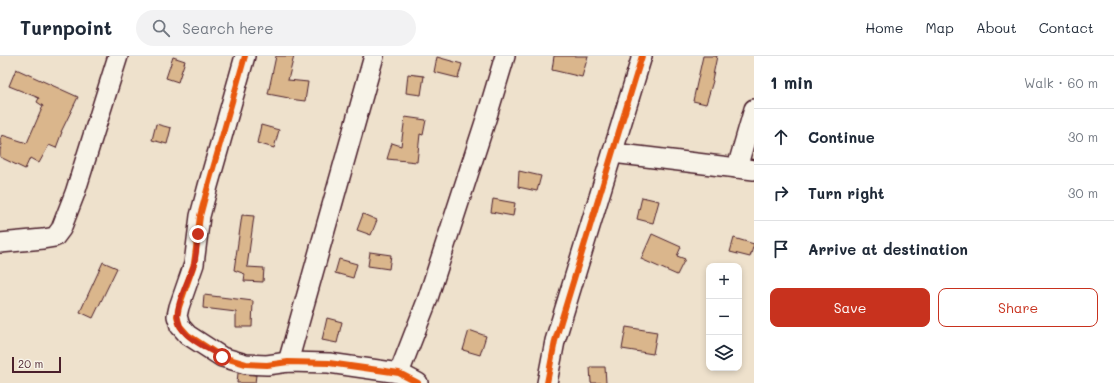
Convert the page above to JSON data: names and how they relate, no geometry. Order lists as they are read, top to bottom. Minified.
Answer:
{"scale_bar":"20 m","page":{"header":"Turnpoint","search":"Search here","nav":["Home","Map","About","Contact"],"heading":["1 min","Walk · 60 m"],"list":[["Continue","30 m"],["Turn right","30 m"],"Arrive at destination"],"map_buttons":["+","−"],"buttons":["Save","Share"],"scale":"20 m"}}
